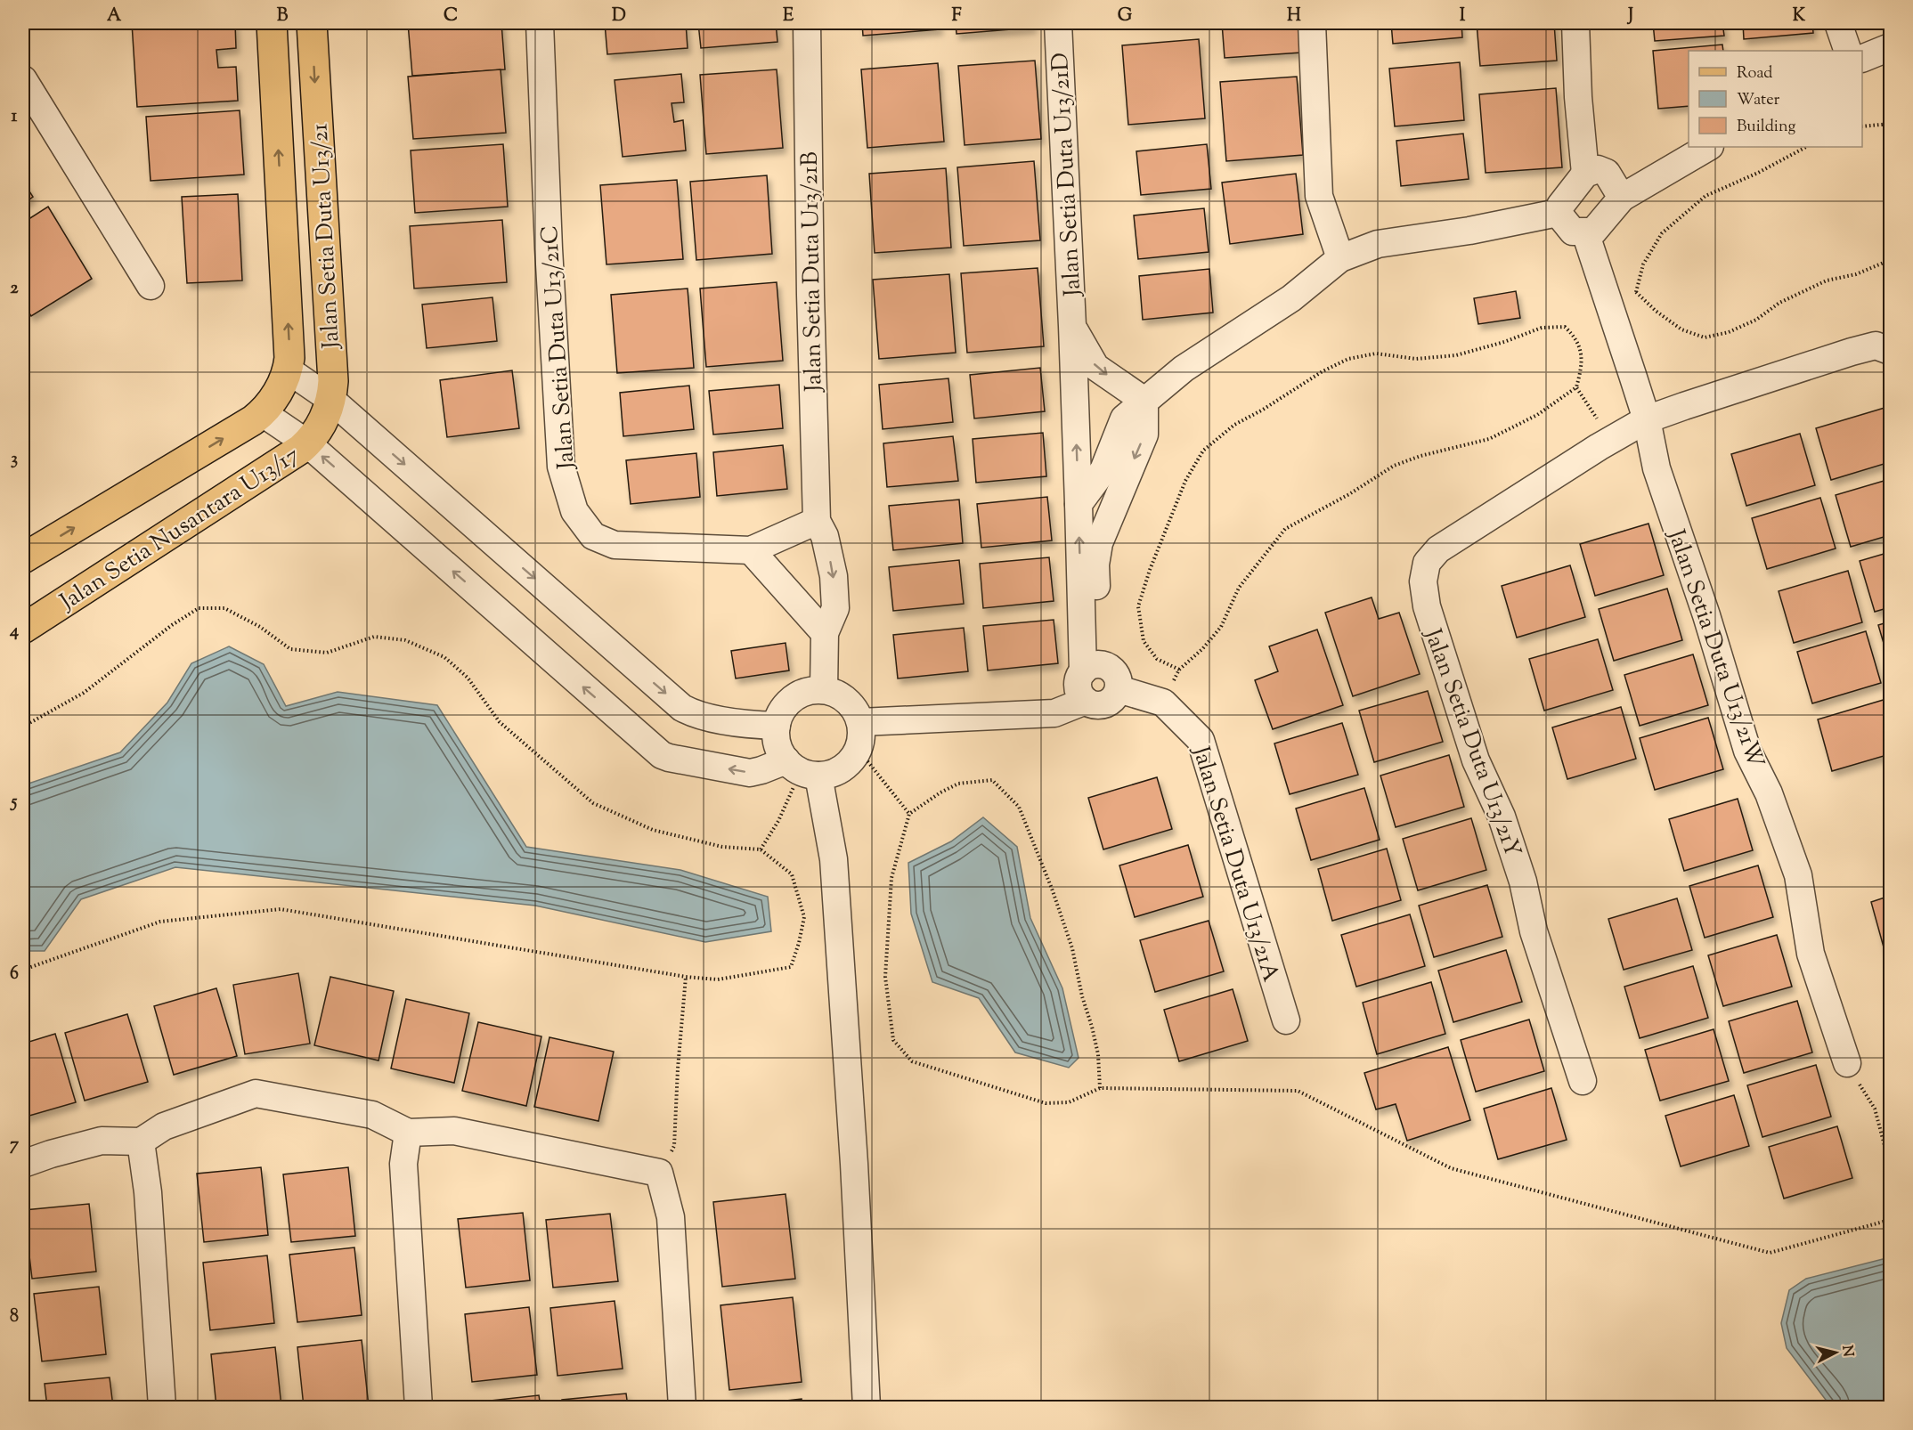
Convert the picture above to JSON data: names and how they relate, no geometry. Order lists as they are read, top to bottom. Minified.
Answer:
{"streets":{"main road":["Jalan Setia Duta U13/21","Jalan Setia Nusantara U13/17"],"street":["Jalan Setia Duta U13/21D","Jalan Setia Duta U13/21B","Jalan Setia Duta U13/21C","Jalan Setia Duta U13/21W","Jalan Setia Duta U13/21Y","Jalan Setia Duta U13/21A"]},"crossings":[["Jalan Setia Duta U13/21D","Jalan Setia Duta U13/21A"],["Jalan Setia Duta U13/21","Jalan Setia Nusantara U13/17"],["Jalan Setia Duta U13/21W","Jalan Setia Duta U13/21Y"]],"legend":["Road","Water","Building"],"north":"right","grid":{"columns":["A","B","C","D","E","F","G","H","I","J","K"],"rows":["1","2","3","4","5","6","7","8"]}}
